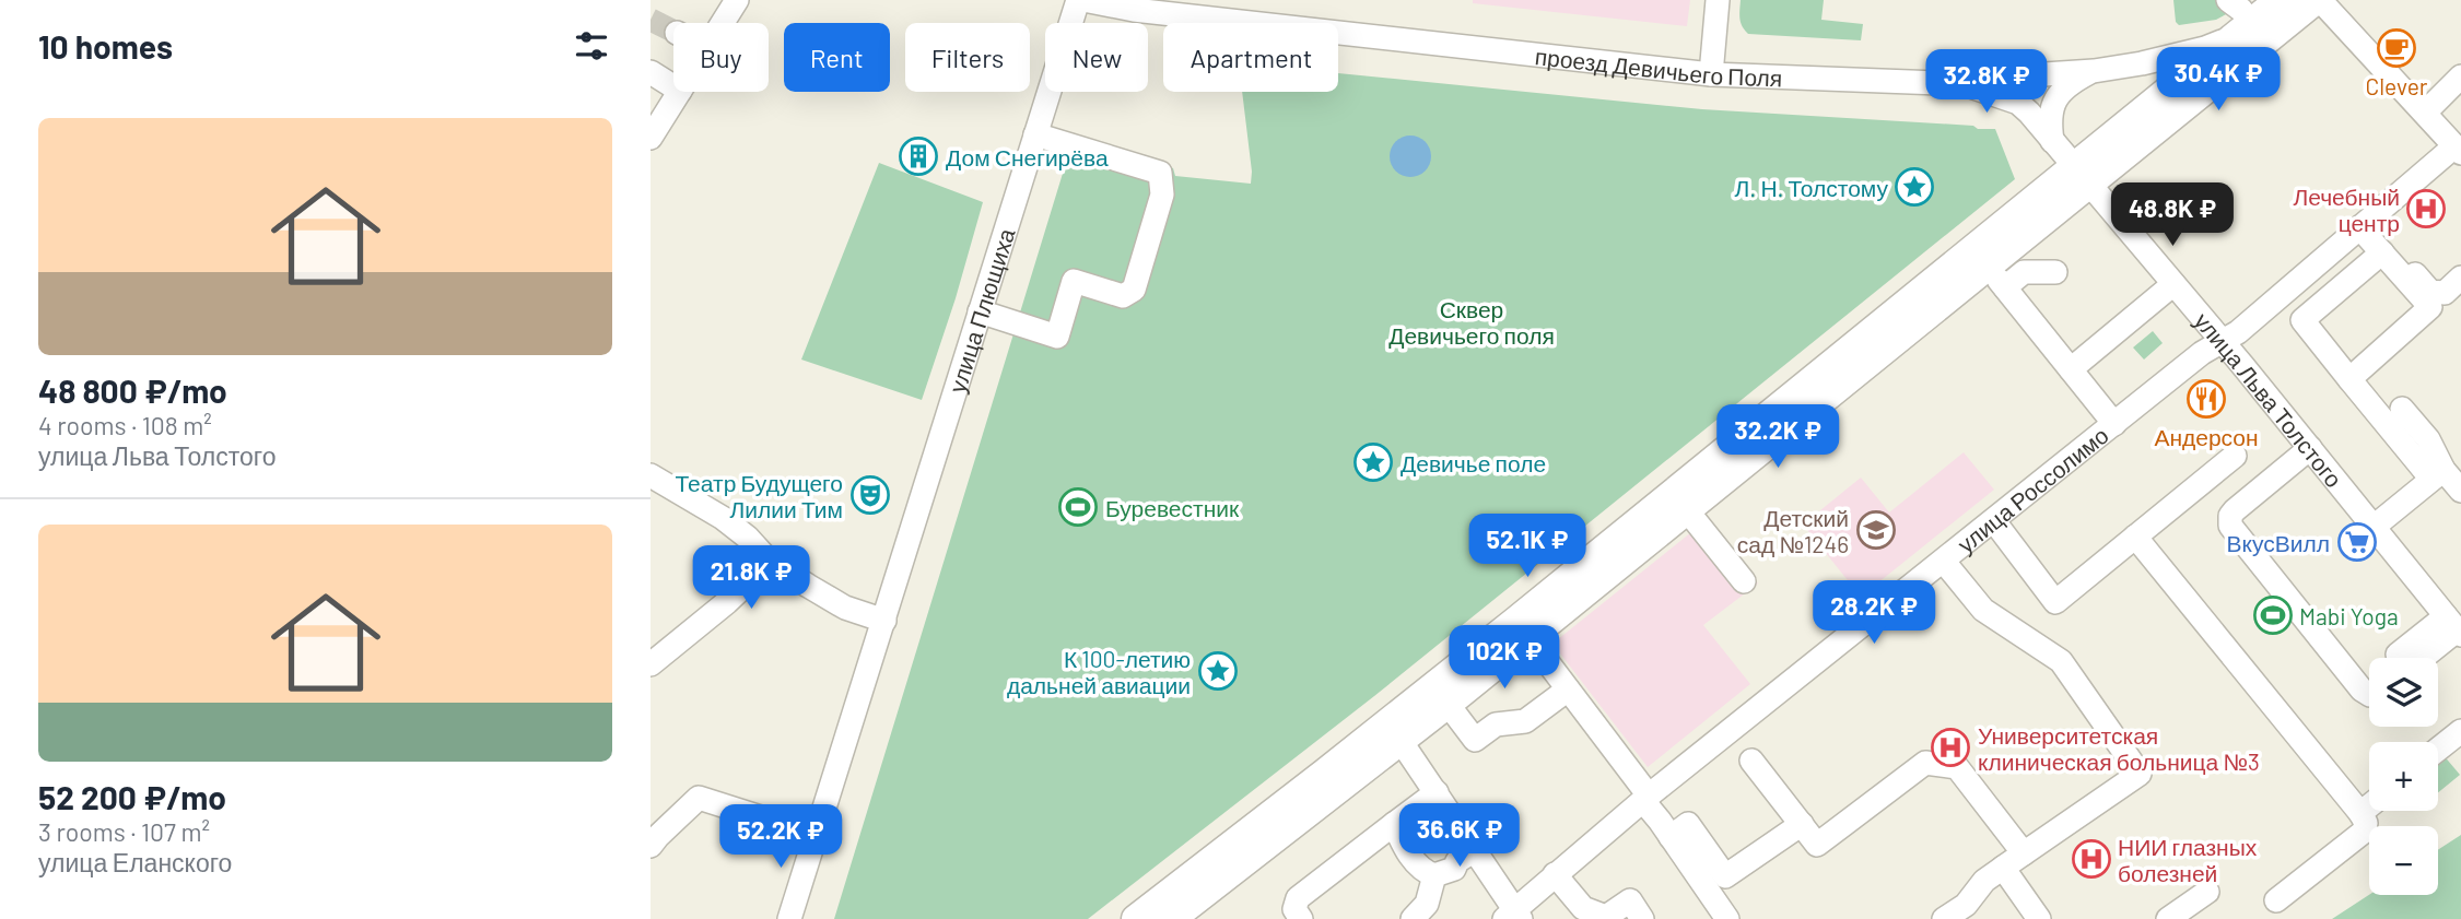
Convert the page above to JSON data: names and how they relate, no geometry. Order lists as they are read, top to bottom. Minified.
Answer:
{"streets":{"street":["проезд Девичьего Поля","улица Плющиха","улица Льва Толстого","улица Россолимо"]},"crossings":[["проезд Девичьего Поля","улица Плющиха"],["проезд Девичьего Поля","улица Льва Толстого"],["улица Льва Толстого","улица Россолимо"]],"parks":["Сквер Девичьего поля"],"places":{"cafe":["Clever"],"building":["Дом Снегирёва"],"place":["Л. Н. Толстому","Девичье поле","К 100-летию дальней авиации"],"hospital":["Лечебный центр","Университетская клиническая больница №3","НИИ глазных болезней"],"restaurant":["Андерсон"],"theatre":["Театр Будущего Лилии Тим"],"sports":["Буревестник","Mabi Yoga"],"school or university":["Детский сад №1246"],"supermarket":["ВкусВилл"]},"page":{"heading":"10 homes","chip":["Buy","Rent","Filters","New","Apartment"],"price":["30.4K ₽","32.8K ₽","48.8K ₽","32.2K ₽","52.1K ₽","21.8K ₽","28.2K ₽","102K ₽","36.6K ₽","52.2K ₽"],"list":[{"name":"48 800 ₽/mo","note":"4 rooms · 108 m² · улица Льва Толстого"},{"name":"52 200 ₽/mo","note":"3 rooms · 107 m² · улица Еланского"}],"map_buttons":["+","−"]}}
